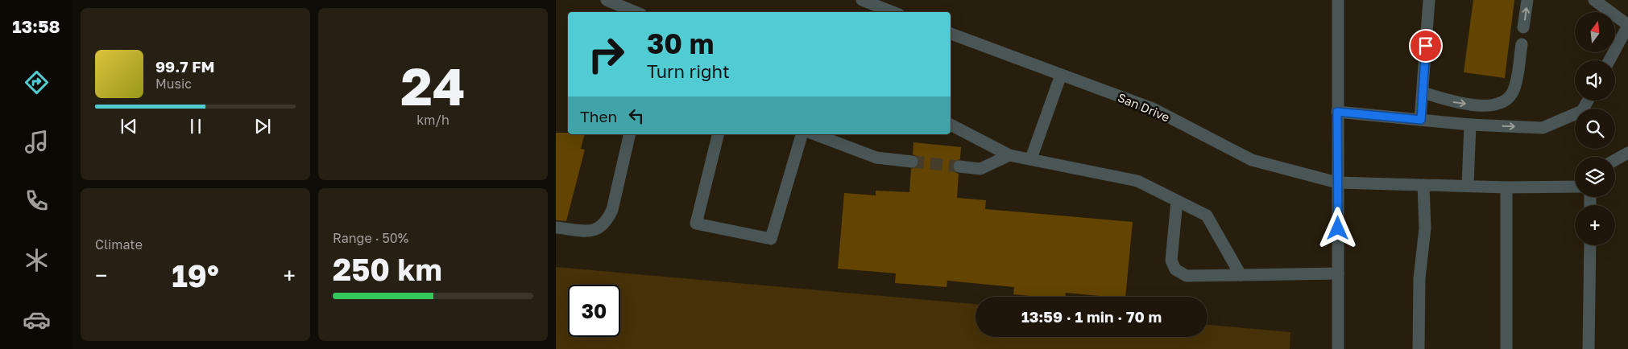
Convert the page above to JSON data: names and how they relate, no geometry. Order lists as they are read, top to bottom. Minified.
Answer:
{"streets":{"street":["San Drive"]},"north":"top","page":{"tabs":"13:58","tile":[["24","km/h"],"Climate",["Range · 50%","250 km"]],"map_buttons":"+","turn":["30 m","Turn right"],"song":["99.7 FM","Music"],"then":"Then","heat":["−","19°","+"],"limit":"30","trip":"13:59 · 1 min · 70 m"}}
